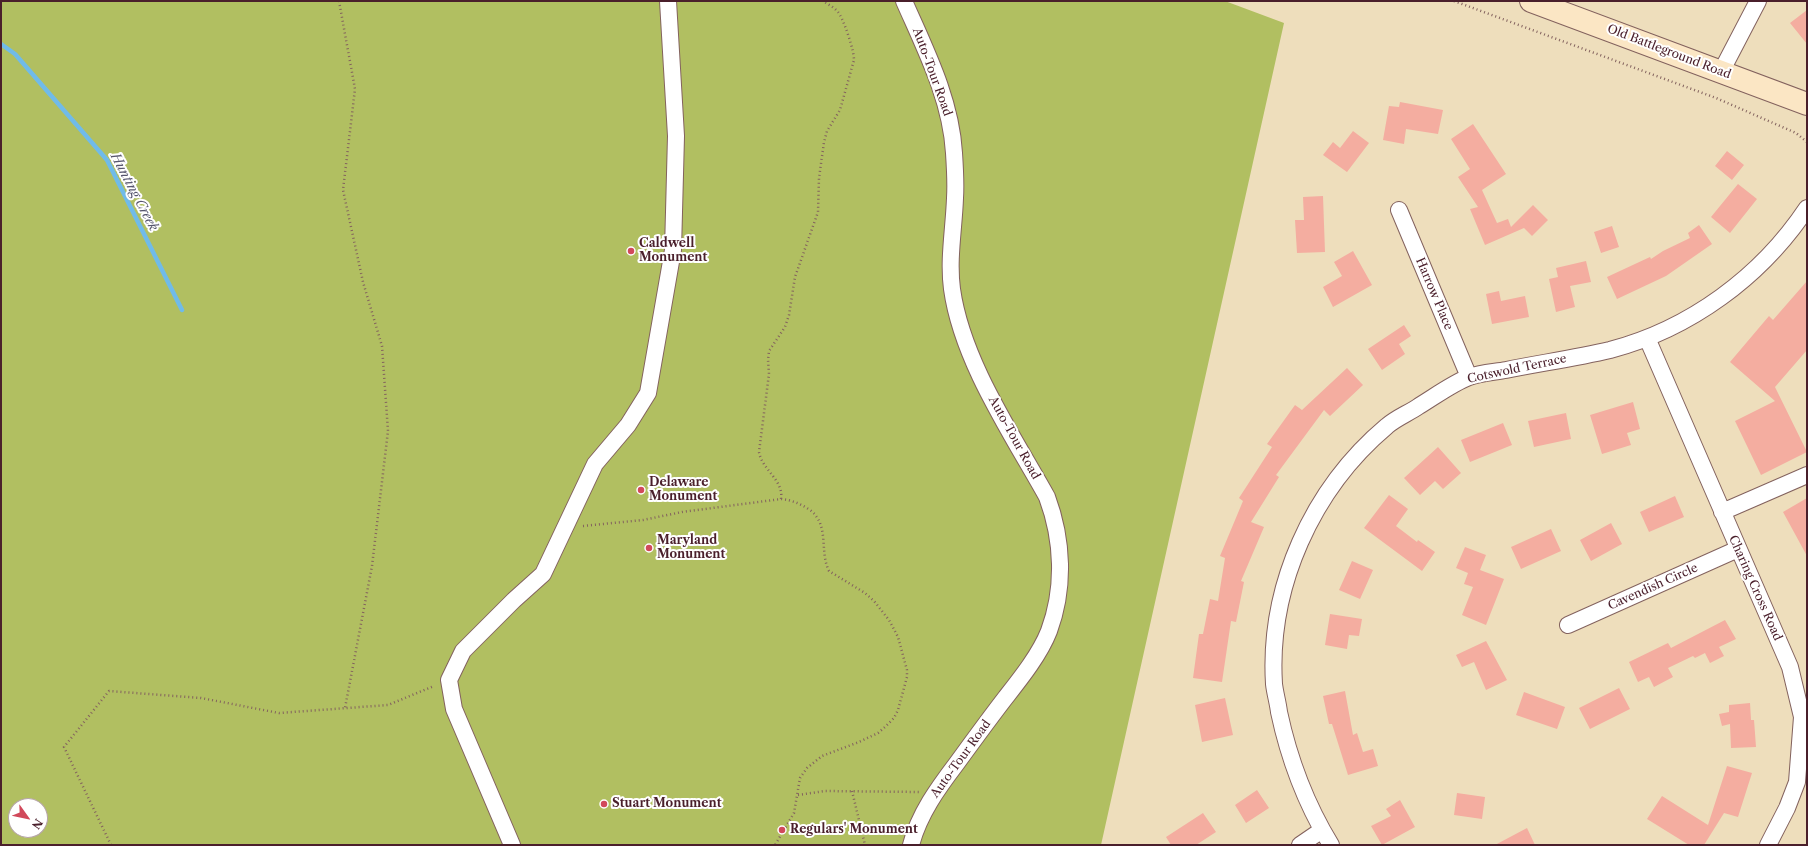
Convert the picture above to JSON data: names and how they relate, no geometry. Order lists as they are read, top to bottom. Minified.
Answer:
{"streets":{"street":["Old Battleground Road","Auto-Tour Road","Harrow Place","Cotswold Terrace","Cavendish Circle","Charing Cross Road"]},"crossings":[["Harrow Place","Cotswold Terrace"],["Cotswold Terrace","Charing Cross Road"],["Cavendish Circle","Charing Cross Road"]],"water":["Hunting Creek"],"places":["Caldwell Monument","Delaware Monument","Maryland Monument","Stuart Monument","Regulars' Monument"],"north":"bottom right"}
